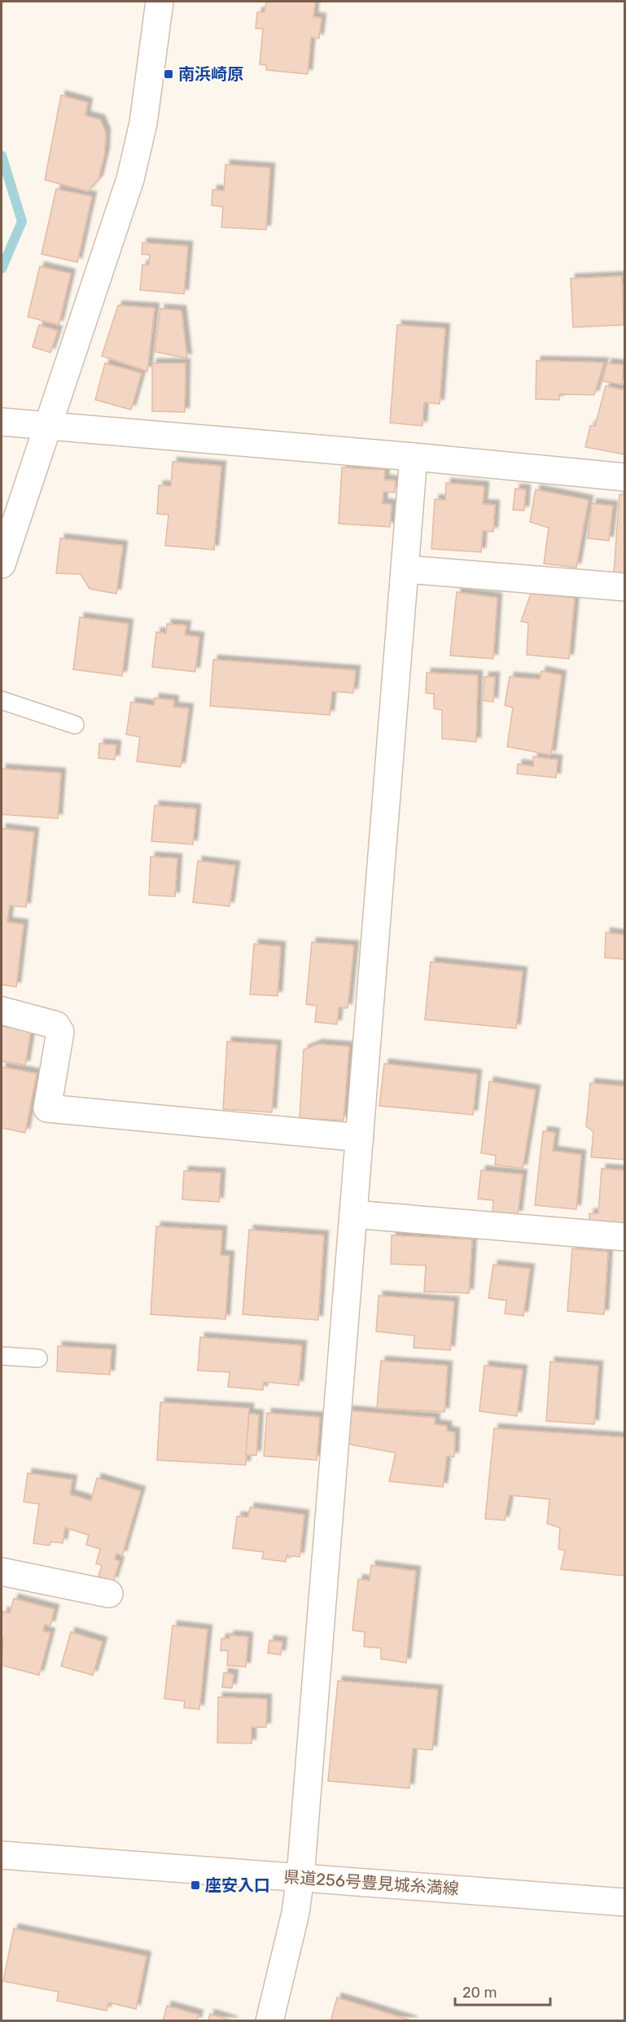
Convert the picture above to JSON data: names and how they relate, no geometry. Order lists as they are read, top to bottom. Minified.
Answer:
{"streets":{"street":["県道256号豊見城糸満線"]},"places":{"transit":["南浜崎原","座安入口"]},"scale_bar":"20 m"}
